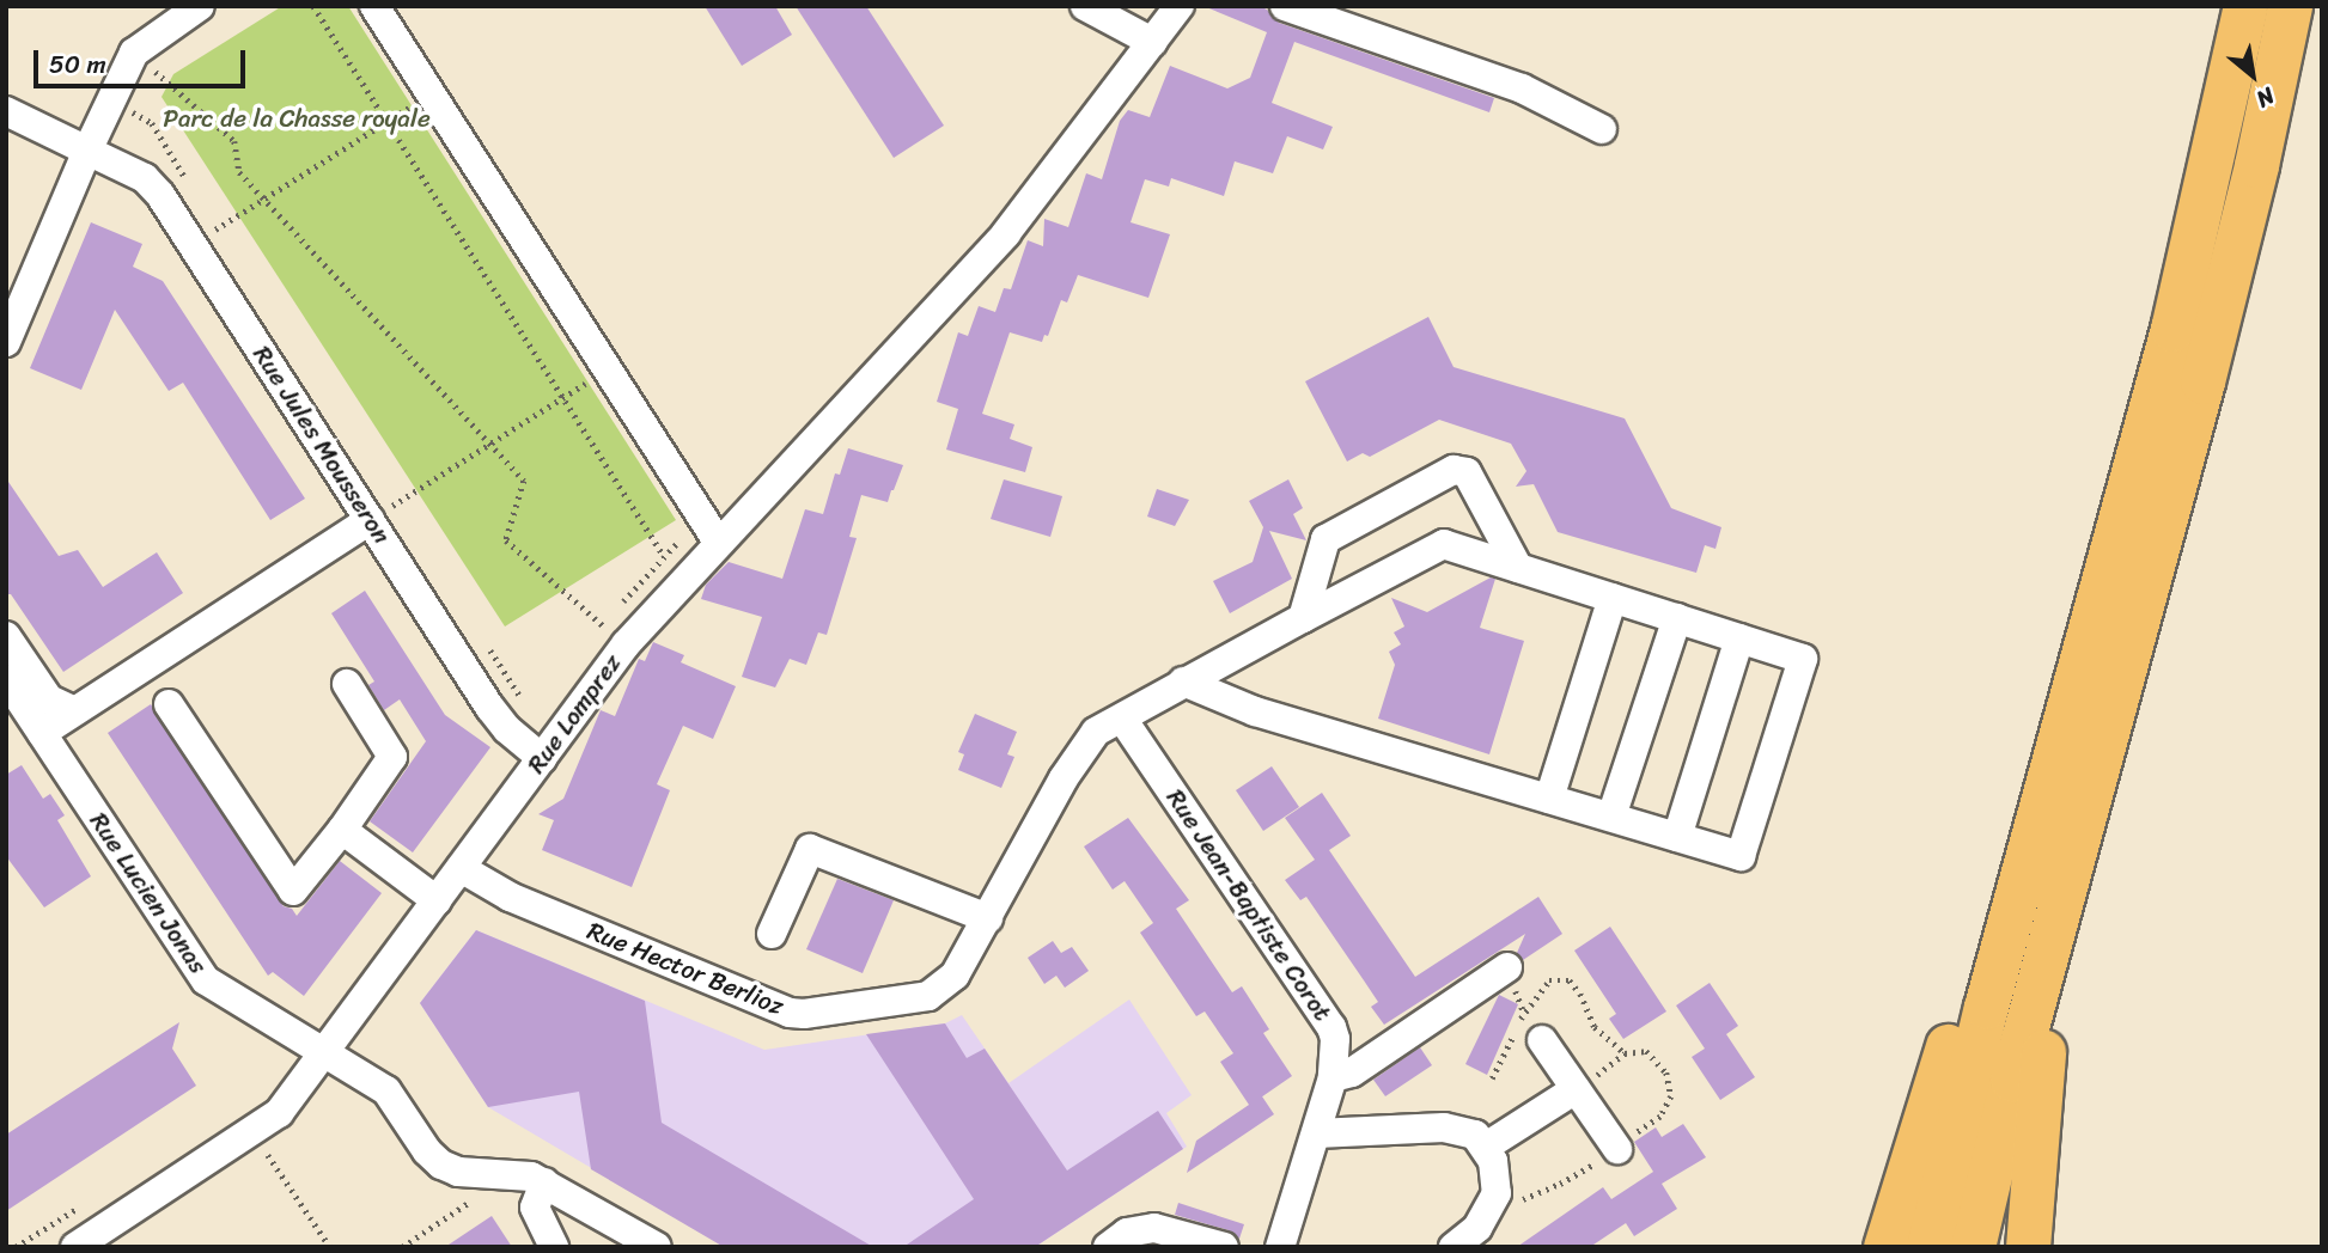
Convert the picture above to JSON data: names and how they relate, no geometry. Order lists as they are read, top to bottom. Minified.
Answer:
{"streets":{"street":["Rue Jules Mousseron","Rue Lomprez","Rue Lucien Jonas","Rue Jean-Baptiste Corot","Rue Hector Berlioz"]},"crossings":[["Rue Jules Mousseron","Rue Lomprez"],["Rue Lomprez","Rue Lucien Jonas"],["Rue Lomprez","Rue Hector Berlioz"],["Rue Jean-Baptiste Corot","Rue Hector Berlioz"]],"parks":["Parc de la Chasse royale"],"scale_bar":"50 m","north":"bottom right"}
